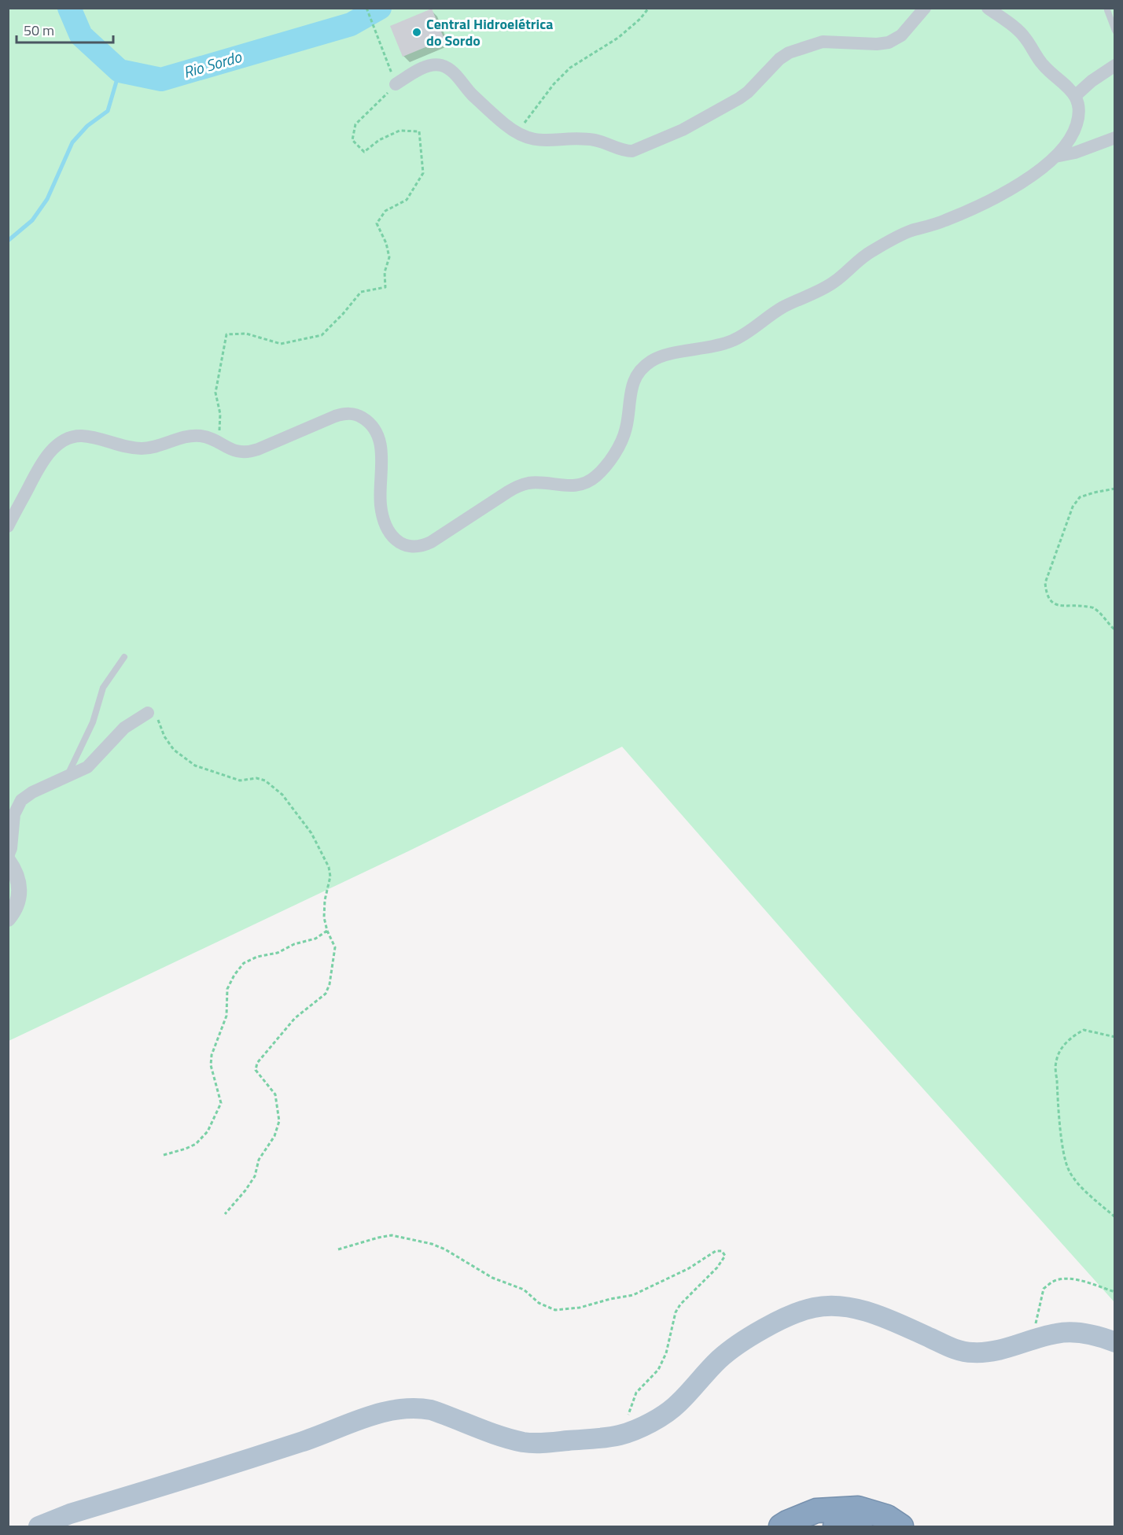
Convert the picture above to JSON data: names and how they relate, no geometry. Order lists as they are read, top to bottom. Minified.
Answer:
{"water":["Rio Sordo"],"places":["Central Hidroelétrica do Sordo"],"scale_bar":"50 m"}
